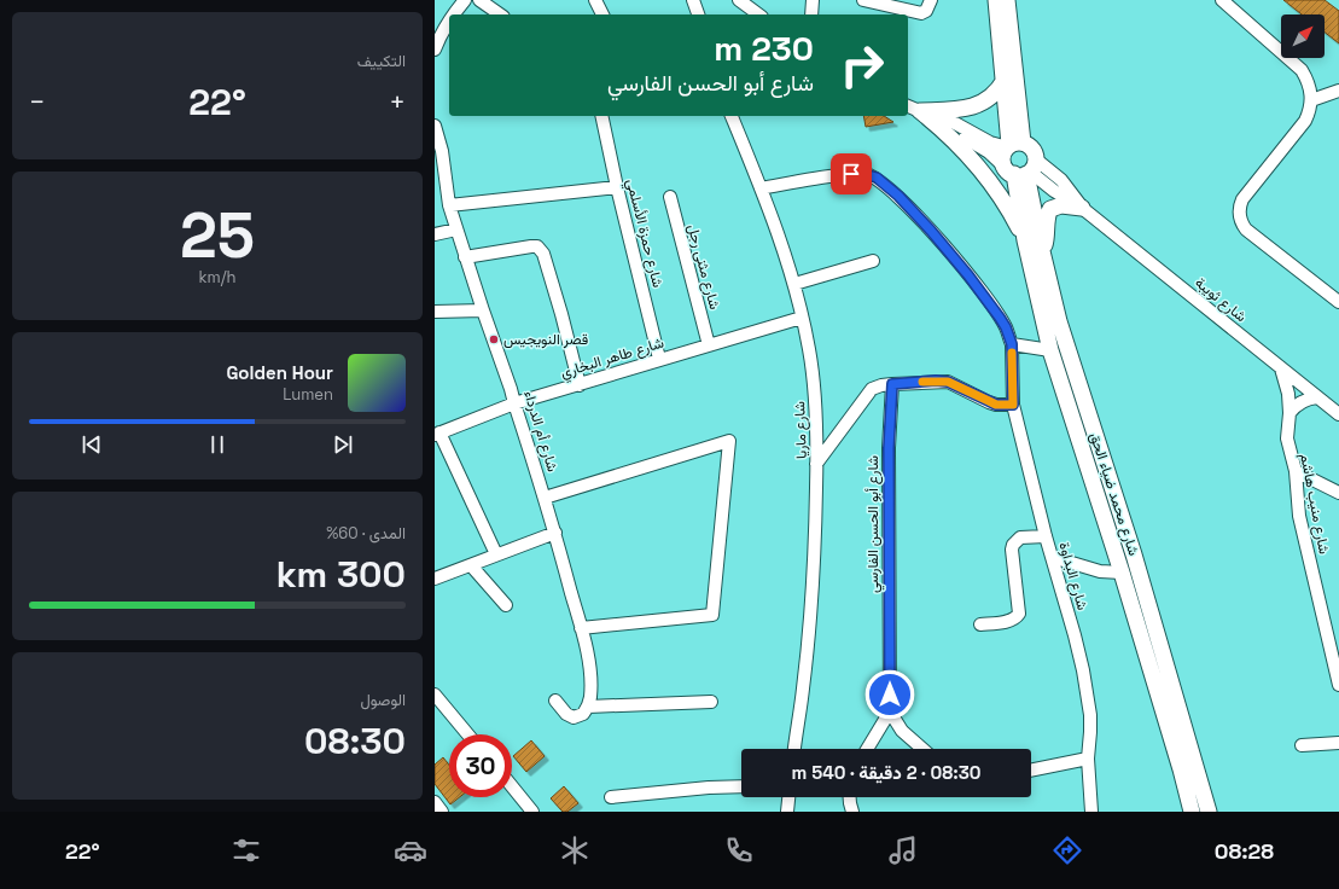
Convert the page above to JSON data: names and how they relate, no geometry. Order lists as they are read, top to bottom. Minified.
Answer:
{"streets":{"main road":["شارع محمد ضياء الحق"],"street":["شارع حمزة الأسلمي","شارع مثنى رجل","شارع ثويبة","شارع طاهر البخاري","شارع ماريا","شارع أم الدرداء","شارع منيب هاشم","شارع أبو الحسن الفارسي","شارع البداوة"]},"crossings":[["شارع حمزة الأسلمي","شارع طاهر البخاري"],["شارع مثنى رجل","شارع طاهر البخاري"],["شارع ثويبة","شارع محمد ضياء الحق"],["شارع ثويبة","شارع منيب هاشم"],["شارع طاهر البخاري","شارع ماريا"],["شارع طاهر البخاري","شارع أم الدرداء"]],"places":["قصر النويجيس"],"north":"top right","page":{"tile":["التكييف",["25","km/h"],["المدى · 60%","300 km"],["الوصول","08:30"]],"turn":["230 m","شارع أبو الحسن الفارسي"],"heat":["−","22°","+"],"song":["Golden Hour","Lumen"],"limit":"30","trip":"08:30 · 2 دقيقة · 540 m","tabs":["08:28","22°"]}}
